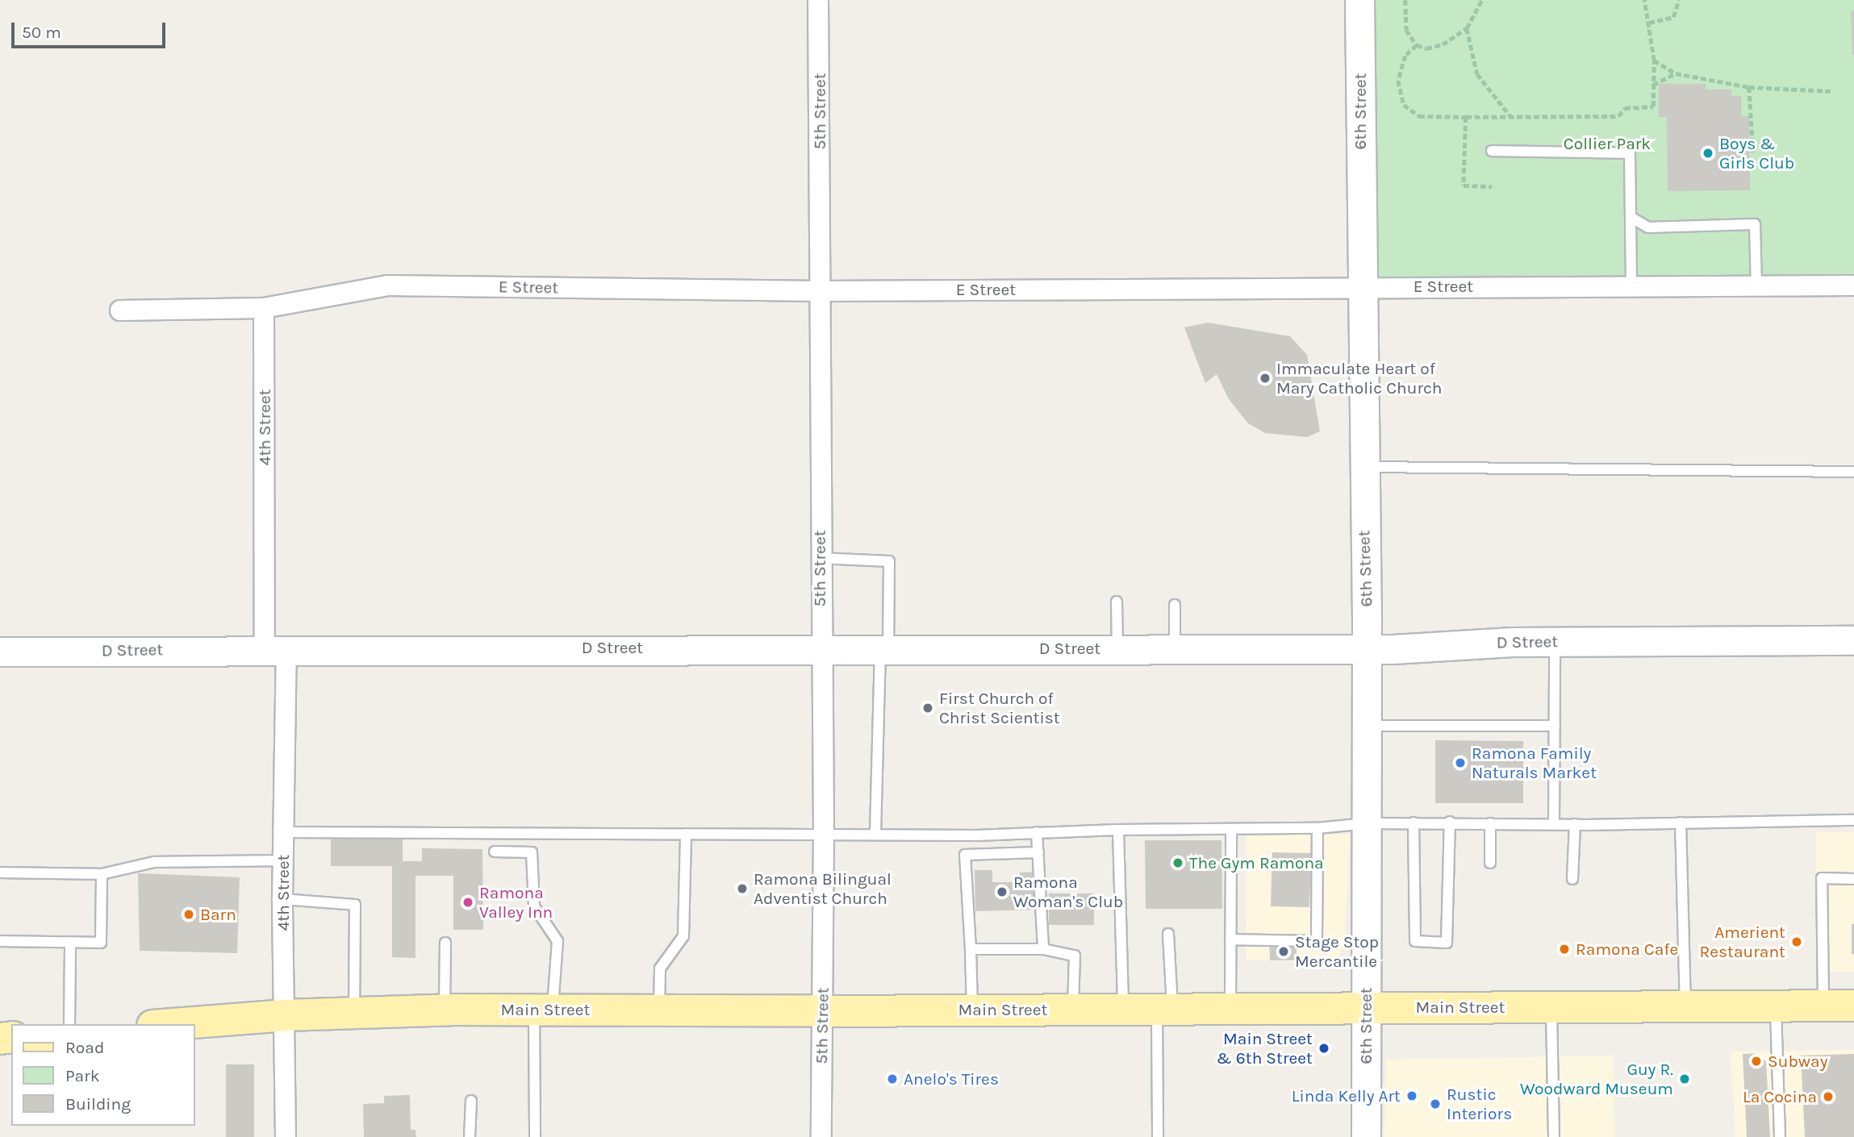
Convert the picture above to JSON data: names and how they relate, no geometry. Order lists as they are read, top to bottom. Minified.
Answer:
{"streets":{"main road":["Main Street"],"street":["5th Street","6th Street","E Street","4th Street","D Street"]},"crossings":[["5th Street","E Street"],["5th Street","D Street"],["5th Street","Main Street"],["6th Street","E Street"],["6th Street","D Street"],["6th Street","Main Street"],["E Street","4th Street"],["4th Street","D Street"],["4th Street","Main Street"]],"parks":["Collier Park"],"places":["Boys & Girls Club","Immaculate Heart of Mary Catholic Church","First Church of Christ Scientist","Ramona Family Naturals Market","The Gym Ramona","Ramona Bilingual Adventist Church","Ramona Woman's Club","Ramona Valley Inn","Barn","Amerient Restaurant","Ramona Cafe","Stage Stop Mercantile","Main Street & 6th Street","Subway","Anelo's Tires","Guy R. Woodward Museum","Linda Kelly Art","La Cocina","Rustic Interiors"],"legend":["Road","Park","Building"],"scale_bar":"50 m"}
